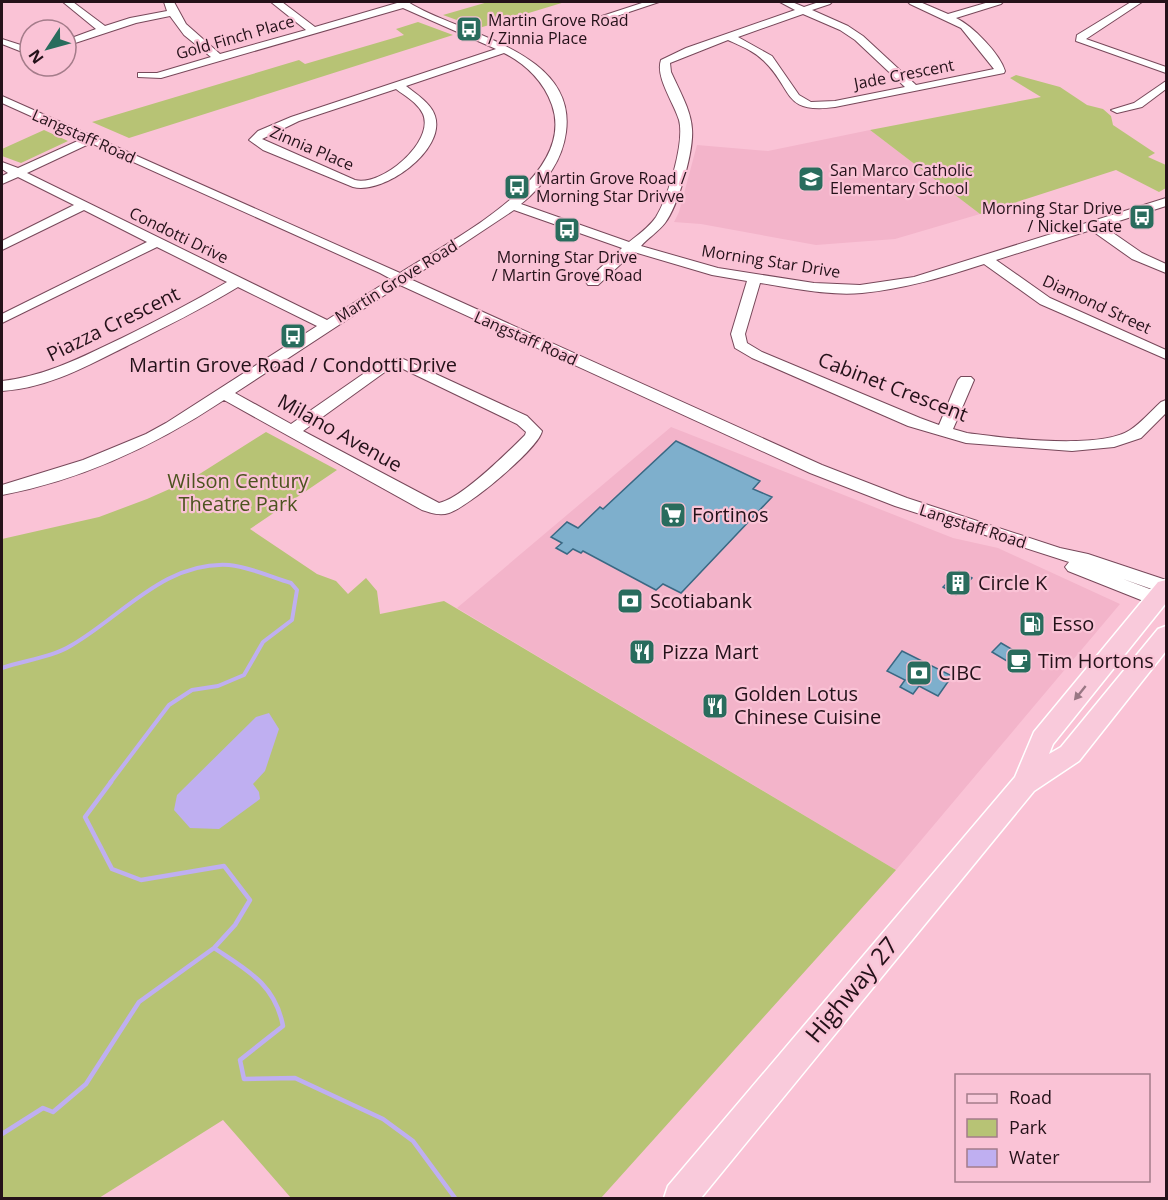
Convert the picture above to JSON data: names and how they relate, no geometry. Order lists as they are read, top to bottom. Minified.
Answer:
{"streets":{"main road":["Highway 27"],"street":["Gold Finch Place","Jade Crescent","Langstaff Road","Zinnia Place","Condotti Drive","Morning Star Drive","Martin Grove Road","Diamond Street","Piazza Crescent","Cabinet Crescent","Milano Avenue"]},"crossings":[["Gold Finch Place","Martin Grove Road"],["Langstaff Road","Martin Grove Road"],["Langstaff Road","Highway 27"],["Zinnia Place","Martin Grove Road"],["Condotti Drive","Martin Grove Road"],["Condotti Drive","Piazza Crescent"],["Morning Star Drive","Martin Grove Road"],["Morning Star Drive","Diamond Street"],["Morning Star Drive","Cabinet Crescent"],["Martin Grove Road","Milano Avenue"]],"parks":["Wilson Century Theatre Park"],"places":{"bus stop":["Martin Grove Road / Zinnia Place","Martin Grove Road / Morning Star Drivve","Morning Star Drive / Nickel Gate","Morning Star Drive / Martin Grove Road","Martin Grove Road / Condotti Drive"],"school or university":["San Marco Catholic Elementary School"],"supermarket":["Fortinos"],"building":["Circle K"],"bank":["Scotiabank","CIBC"],"fuel station":["Esso"],"restaurant":["Pizza Mart","Golden Lotus Chinese Cuisine"],"cafe":["Tim Hortons"]},"legend":["Road","Park","Water"],"north":"bottom left"}
